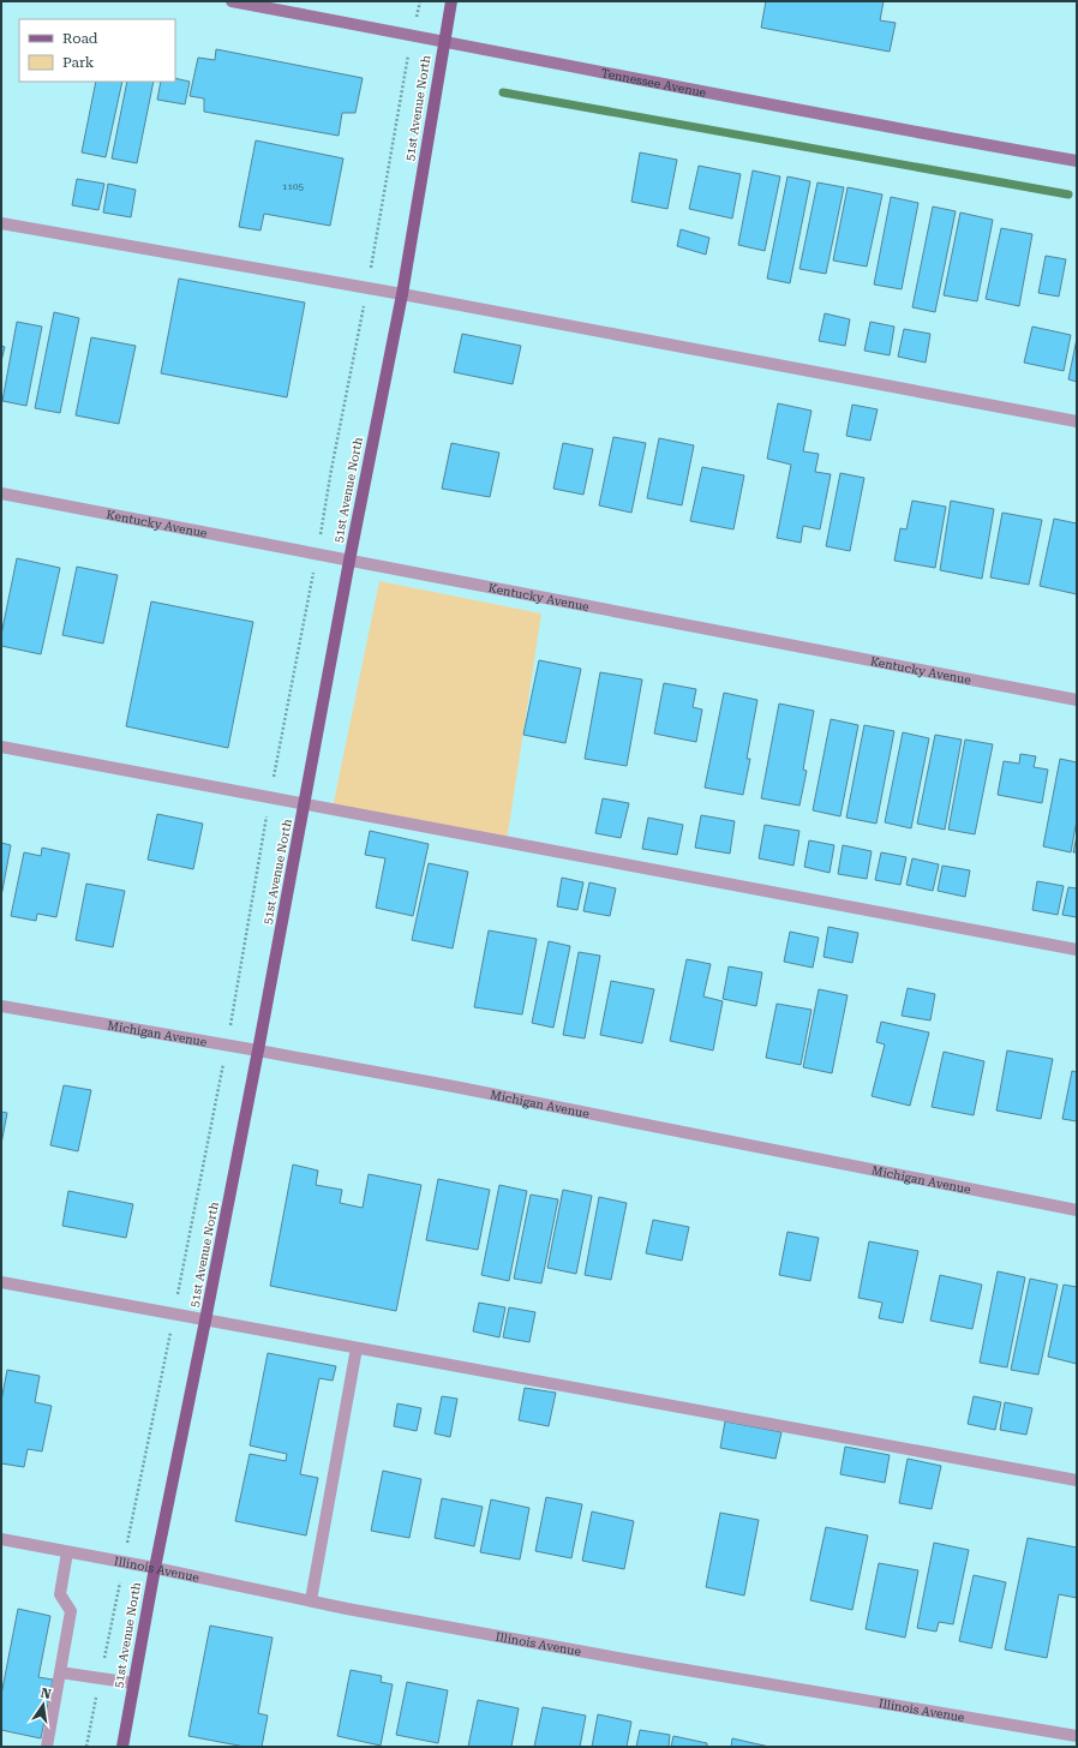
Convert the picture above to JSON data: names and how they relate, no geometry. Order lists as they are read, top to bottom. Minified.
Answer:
{"streets":{"main road":["51st Avenue North"],"street":["Tennessee Avenue","Kentucky Avenue","Michigan Avenue","Illinois Avenue"]},"crossings":[["Tennessee Avenue","51st Avenue North"],["51st Avenue North","Kentucky Avenue"],["51st Avenue North","Michigan Avenue"],["51st Avenue North","Illinois Avenue"]],"house_numbers":["1105"],"legend":["Road","Park"],"north":"top"}
